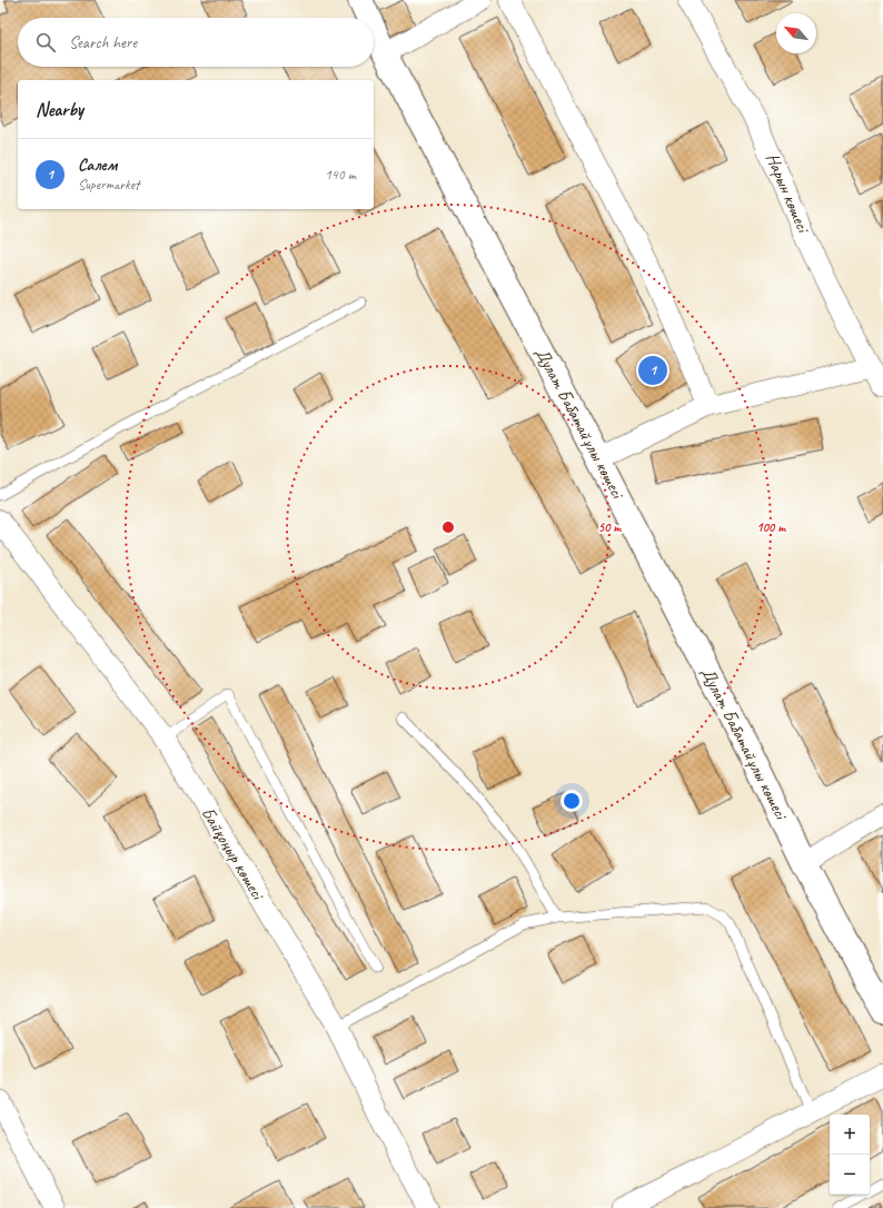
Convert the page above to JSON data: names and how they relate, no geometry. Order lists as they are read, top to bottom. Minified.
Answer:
{"streets":{"street":["Нарын көшесі","Дулат Бабатайұлы көшесі","Байқоңыр көшесі"]},"north":"top left","page":{"search":"Search here","heading":"Nearby","list":[{"mark":"1","name":"Салем","note":"Supermarket","value":"140 m"}],"pins":"1","map_buttons":["+","−"]},"rings":["50 m","100 m"]}
